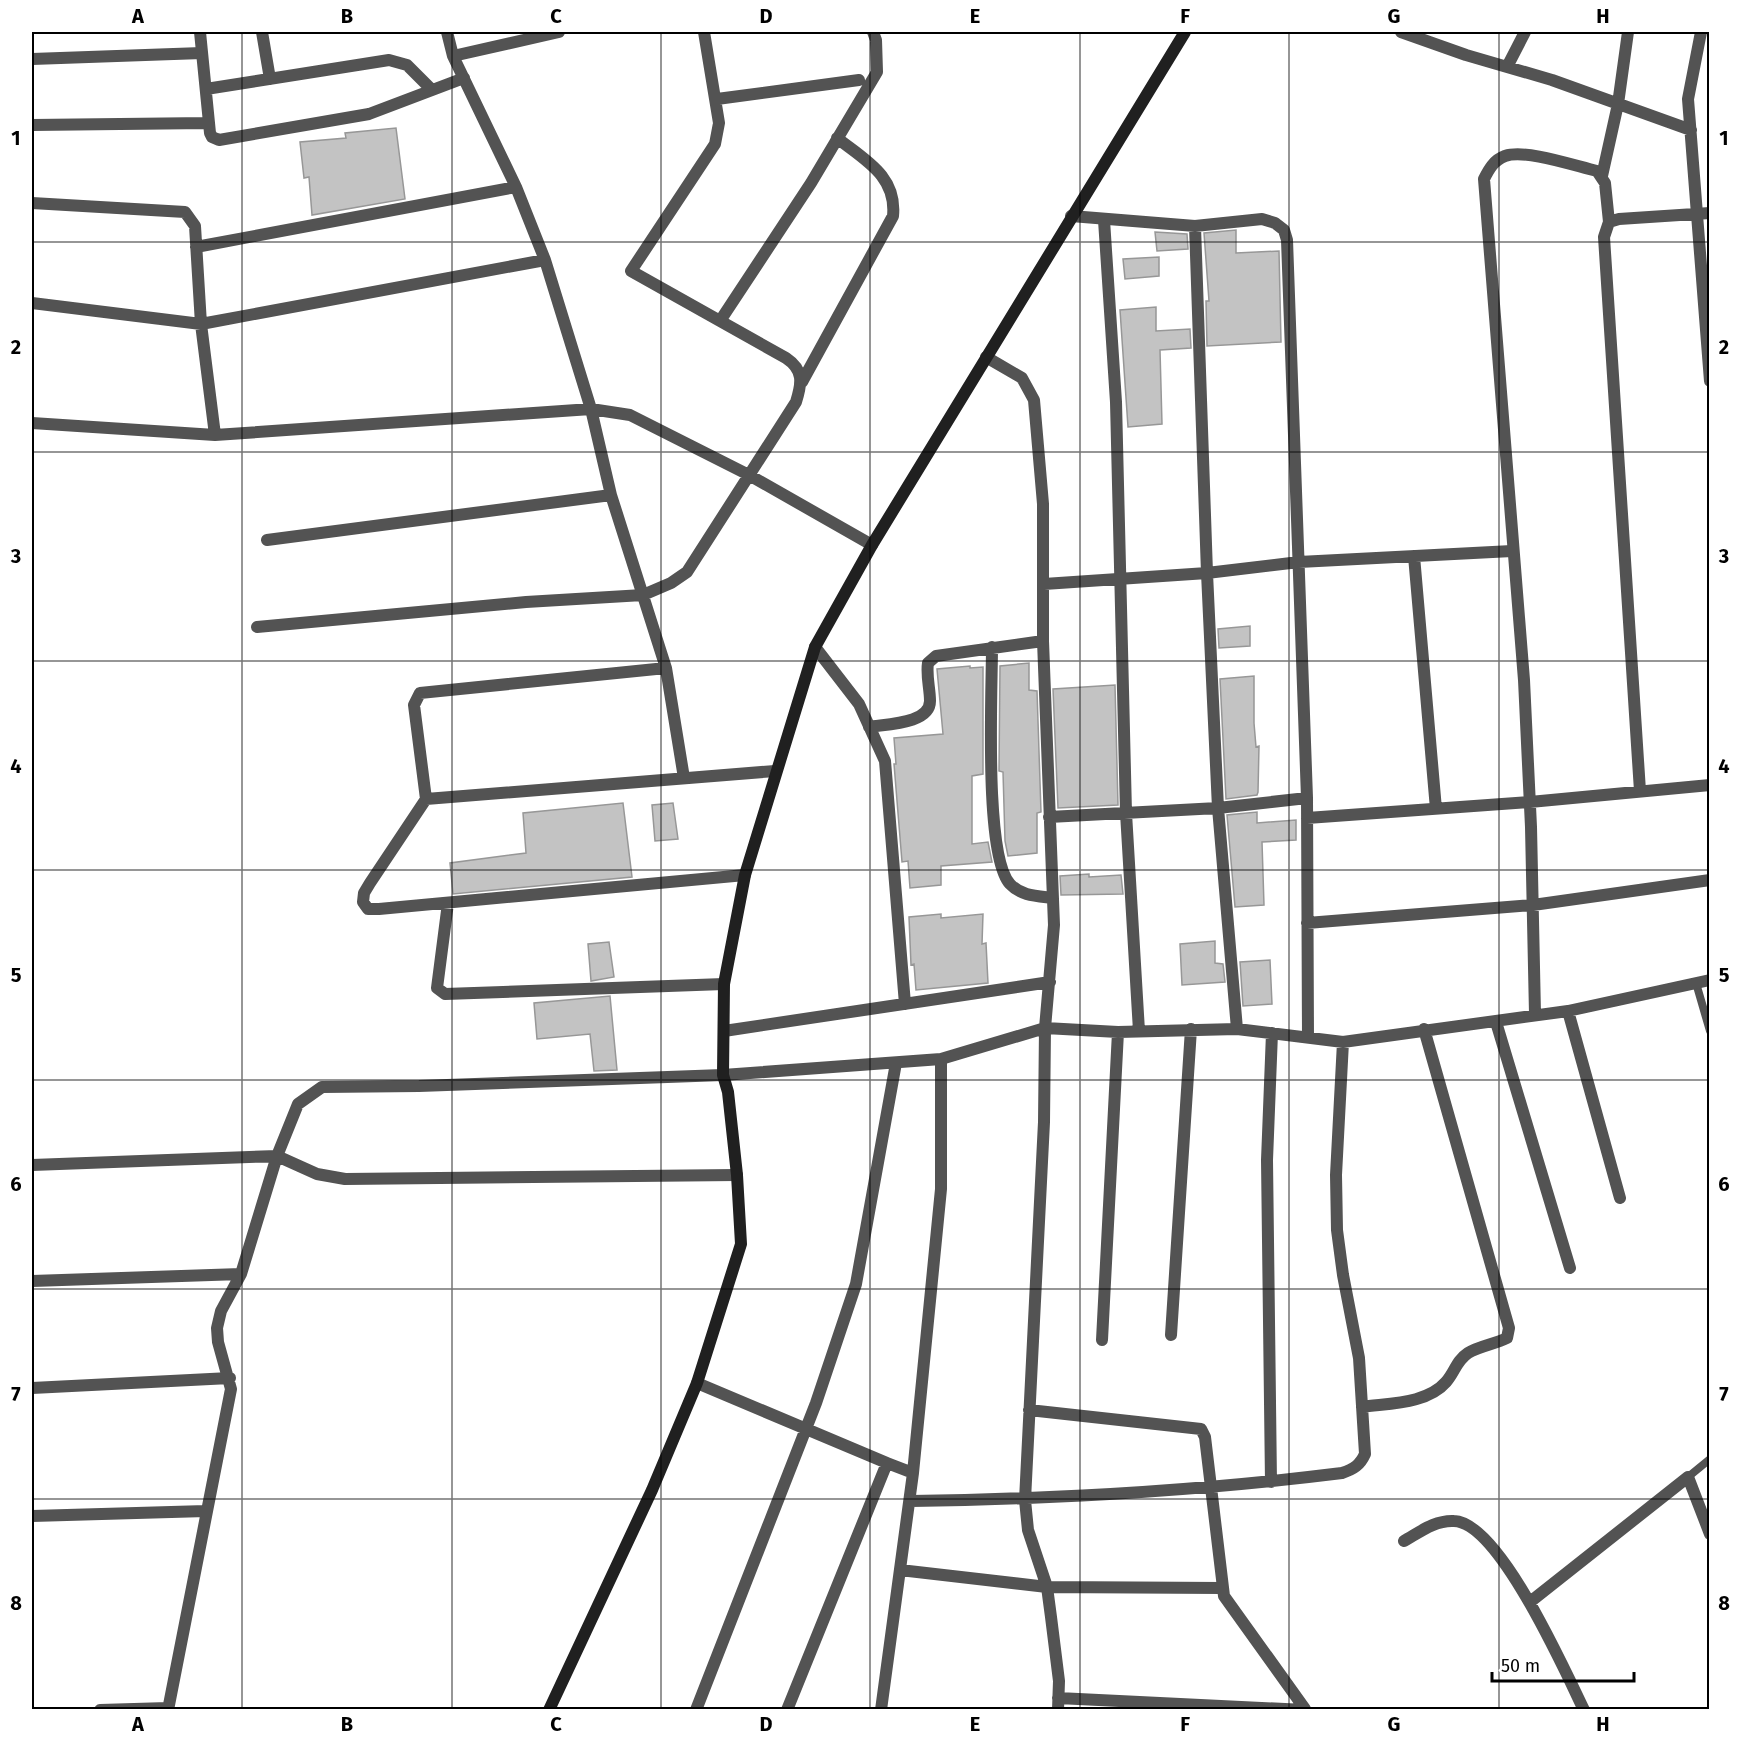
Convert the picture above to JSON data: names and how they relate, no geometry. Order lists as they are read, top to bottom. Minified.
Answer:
{"scale_bar":"50 m","grid":{"columns":["A","B","C","D","E","F","G","H"],"rows":["1","2","3","4","5","6","7","8"]}}
